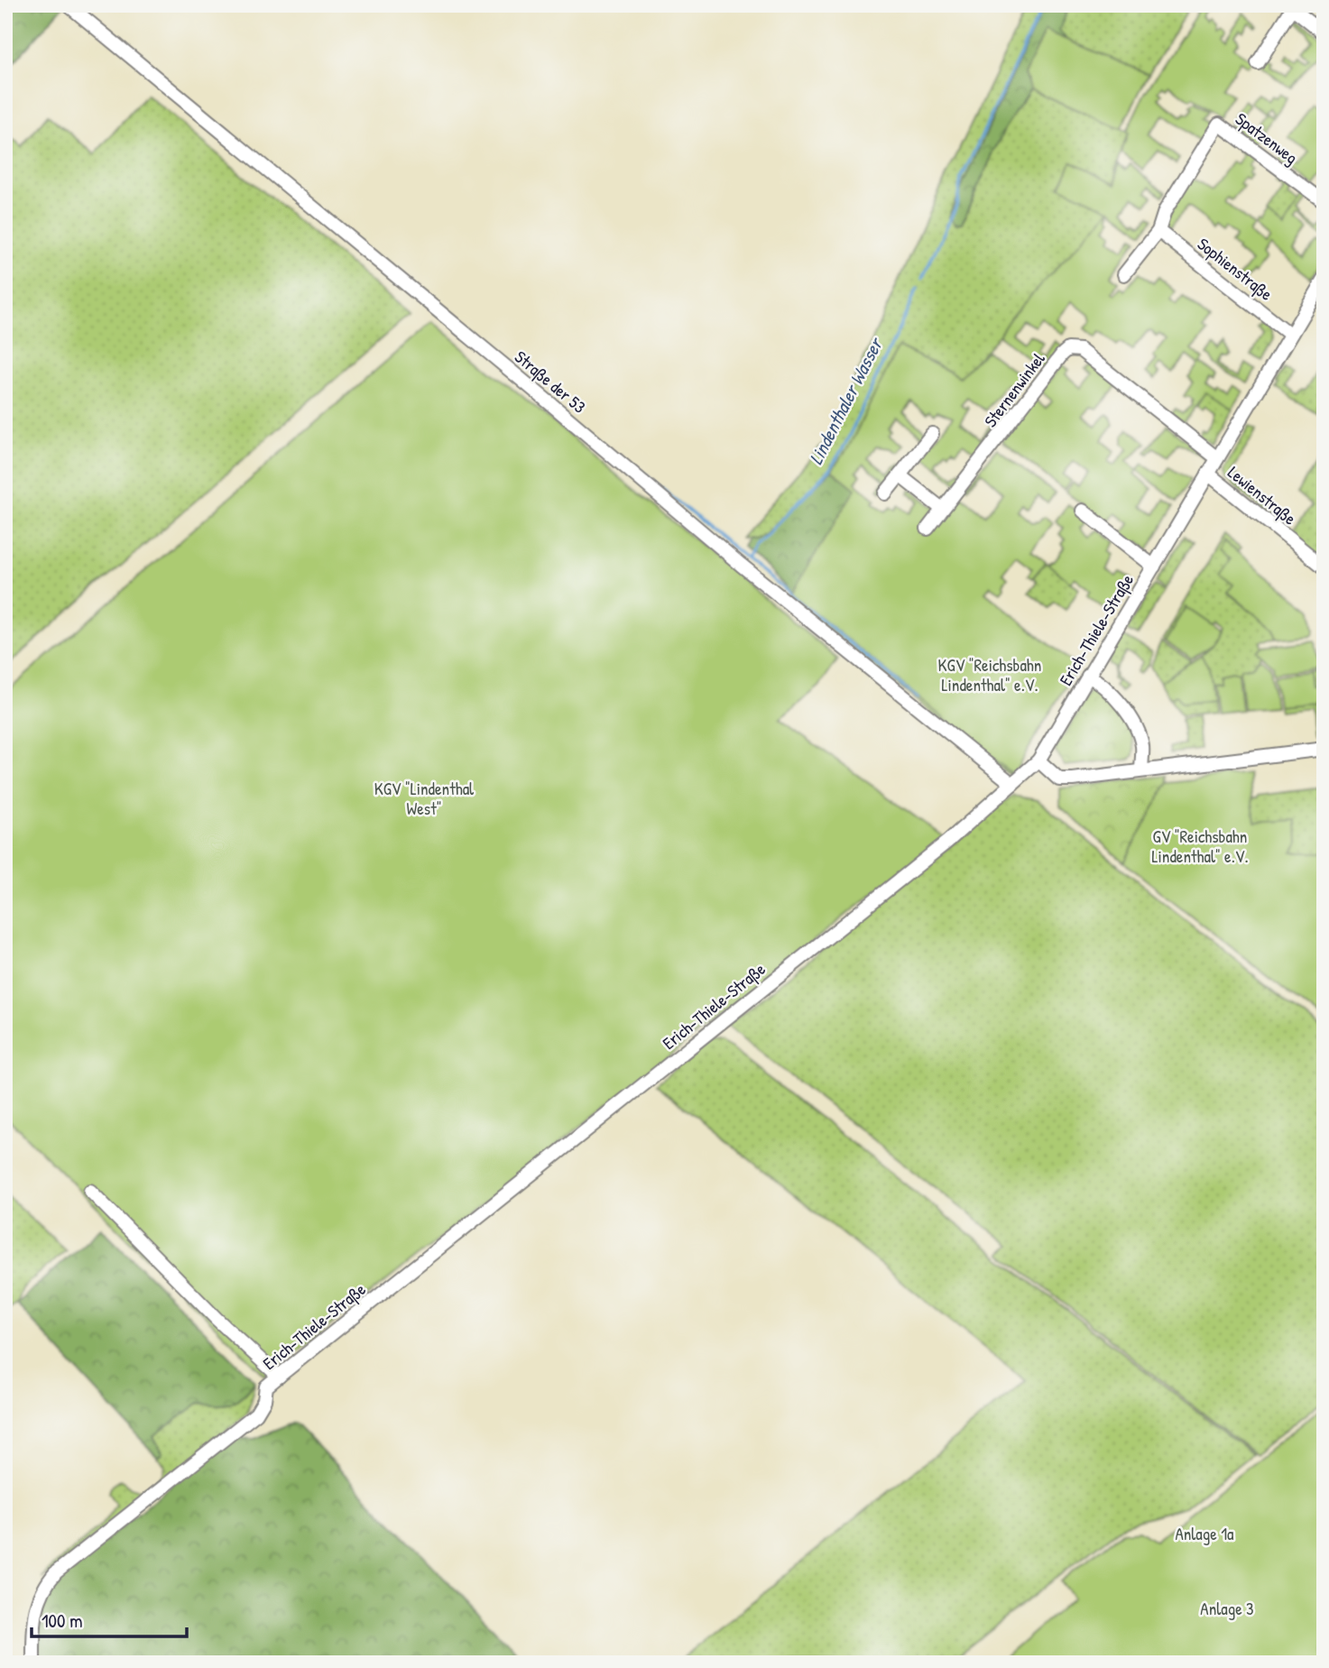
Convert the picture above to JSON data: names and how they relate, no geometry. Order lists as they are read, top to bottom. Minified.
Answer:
{"streets":{"street":["Spatzenweg","Sophienstraße","Straße der 53","Sternenwinkel","Lewienstraße","Erich-Thiele-Straße"]},"crossings":[["Spatzenweg","Sophienstraße"],["Sophienstraße","Erich-Thiele-Straße"],["Straße der 53","Erich-Thiele-Straße"],["Sternenwinkel","Erich-Thiele-Straße"],["Lewienstraße","Erich-Thiele-Straße"]],"water":["Lindenthaler Wasser"],"parks":["KGV \"Reichsbahn Lindenthal\" e.V.","KGV \"Lindenthal West\"","GV \"Reichsbahn Lindenthal\" e.V.","Anlage 1a","Anlage 3"],"scale_bar":"100 m"}
